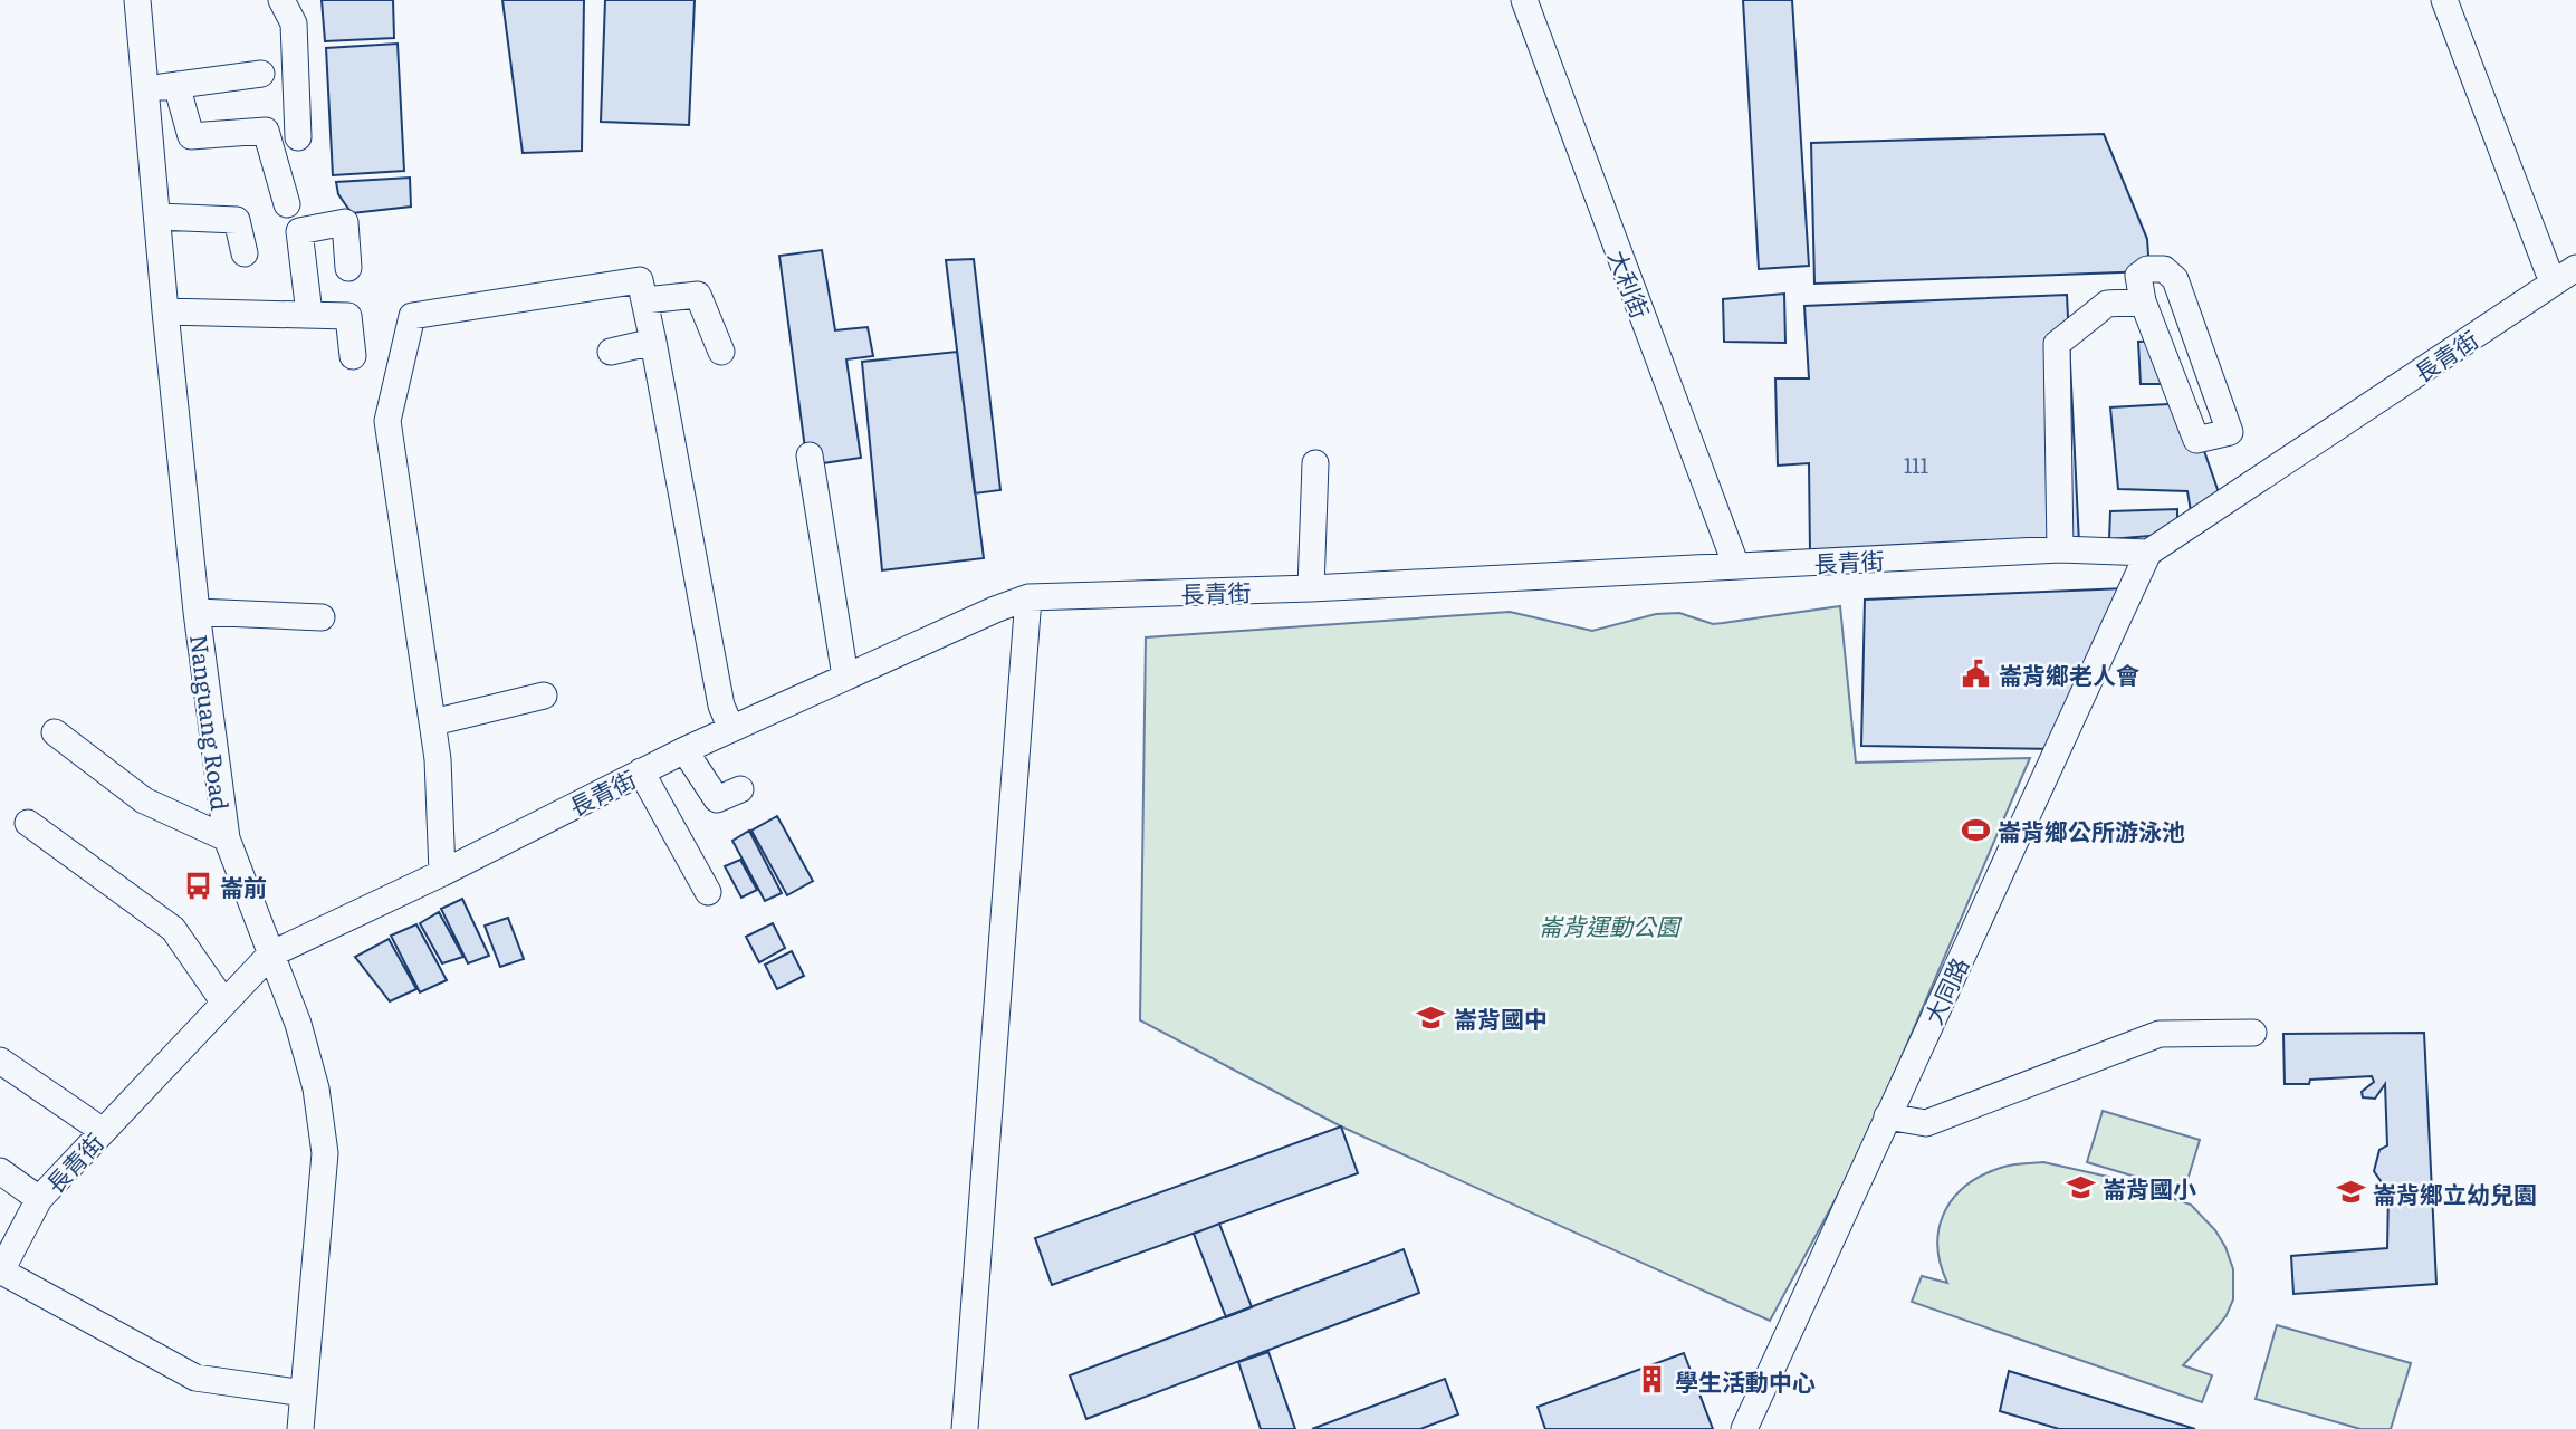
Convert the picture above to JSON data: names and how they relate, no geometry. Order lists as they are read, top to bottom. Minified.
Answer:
{"streets":{"street":["大利街","長青街","Nanguang Road","大同路"]},"crossings":[["大利街","長青街"],["長青街","Nanguang Road"],["長青街","大同路"]],"parks":["崙背運動公園"],"places":{"public building":["崙背鄉老人會"],"sports":["崙背鄉公所游泳池"],"bus stop":["崙前"],"school or university":["崙背國中","崙背國小","崙背鄉立幼兒園"],"building":["學生活動中心"]},"house_numbers":["111"]}
